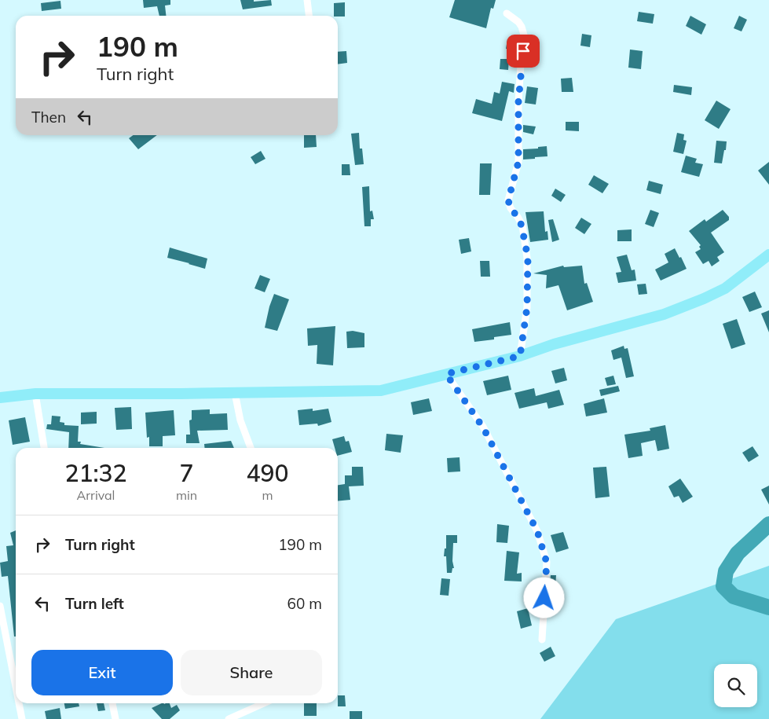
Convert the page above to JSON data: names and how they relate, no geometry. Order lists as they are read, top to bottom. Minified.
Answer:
{"page":{"turn":["190 m","Turn right"],"then":"Then","eta":["21:32","Arrival","7","min","490","m"],"list":[{"name":"Turn right","value":"190 m"},{"name":"Turn left","value":"60 m"}],"buttons":["Exit","Share"]}}
